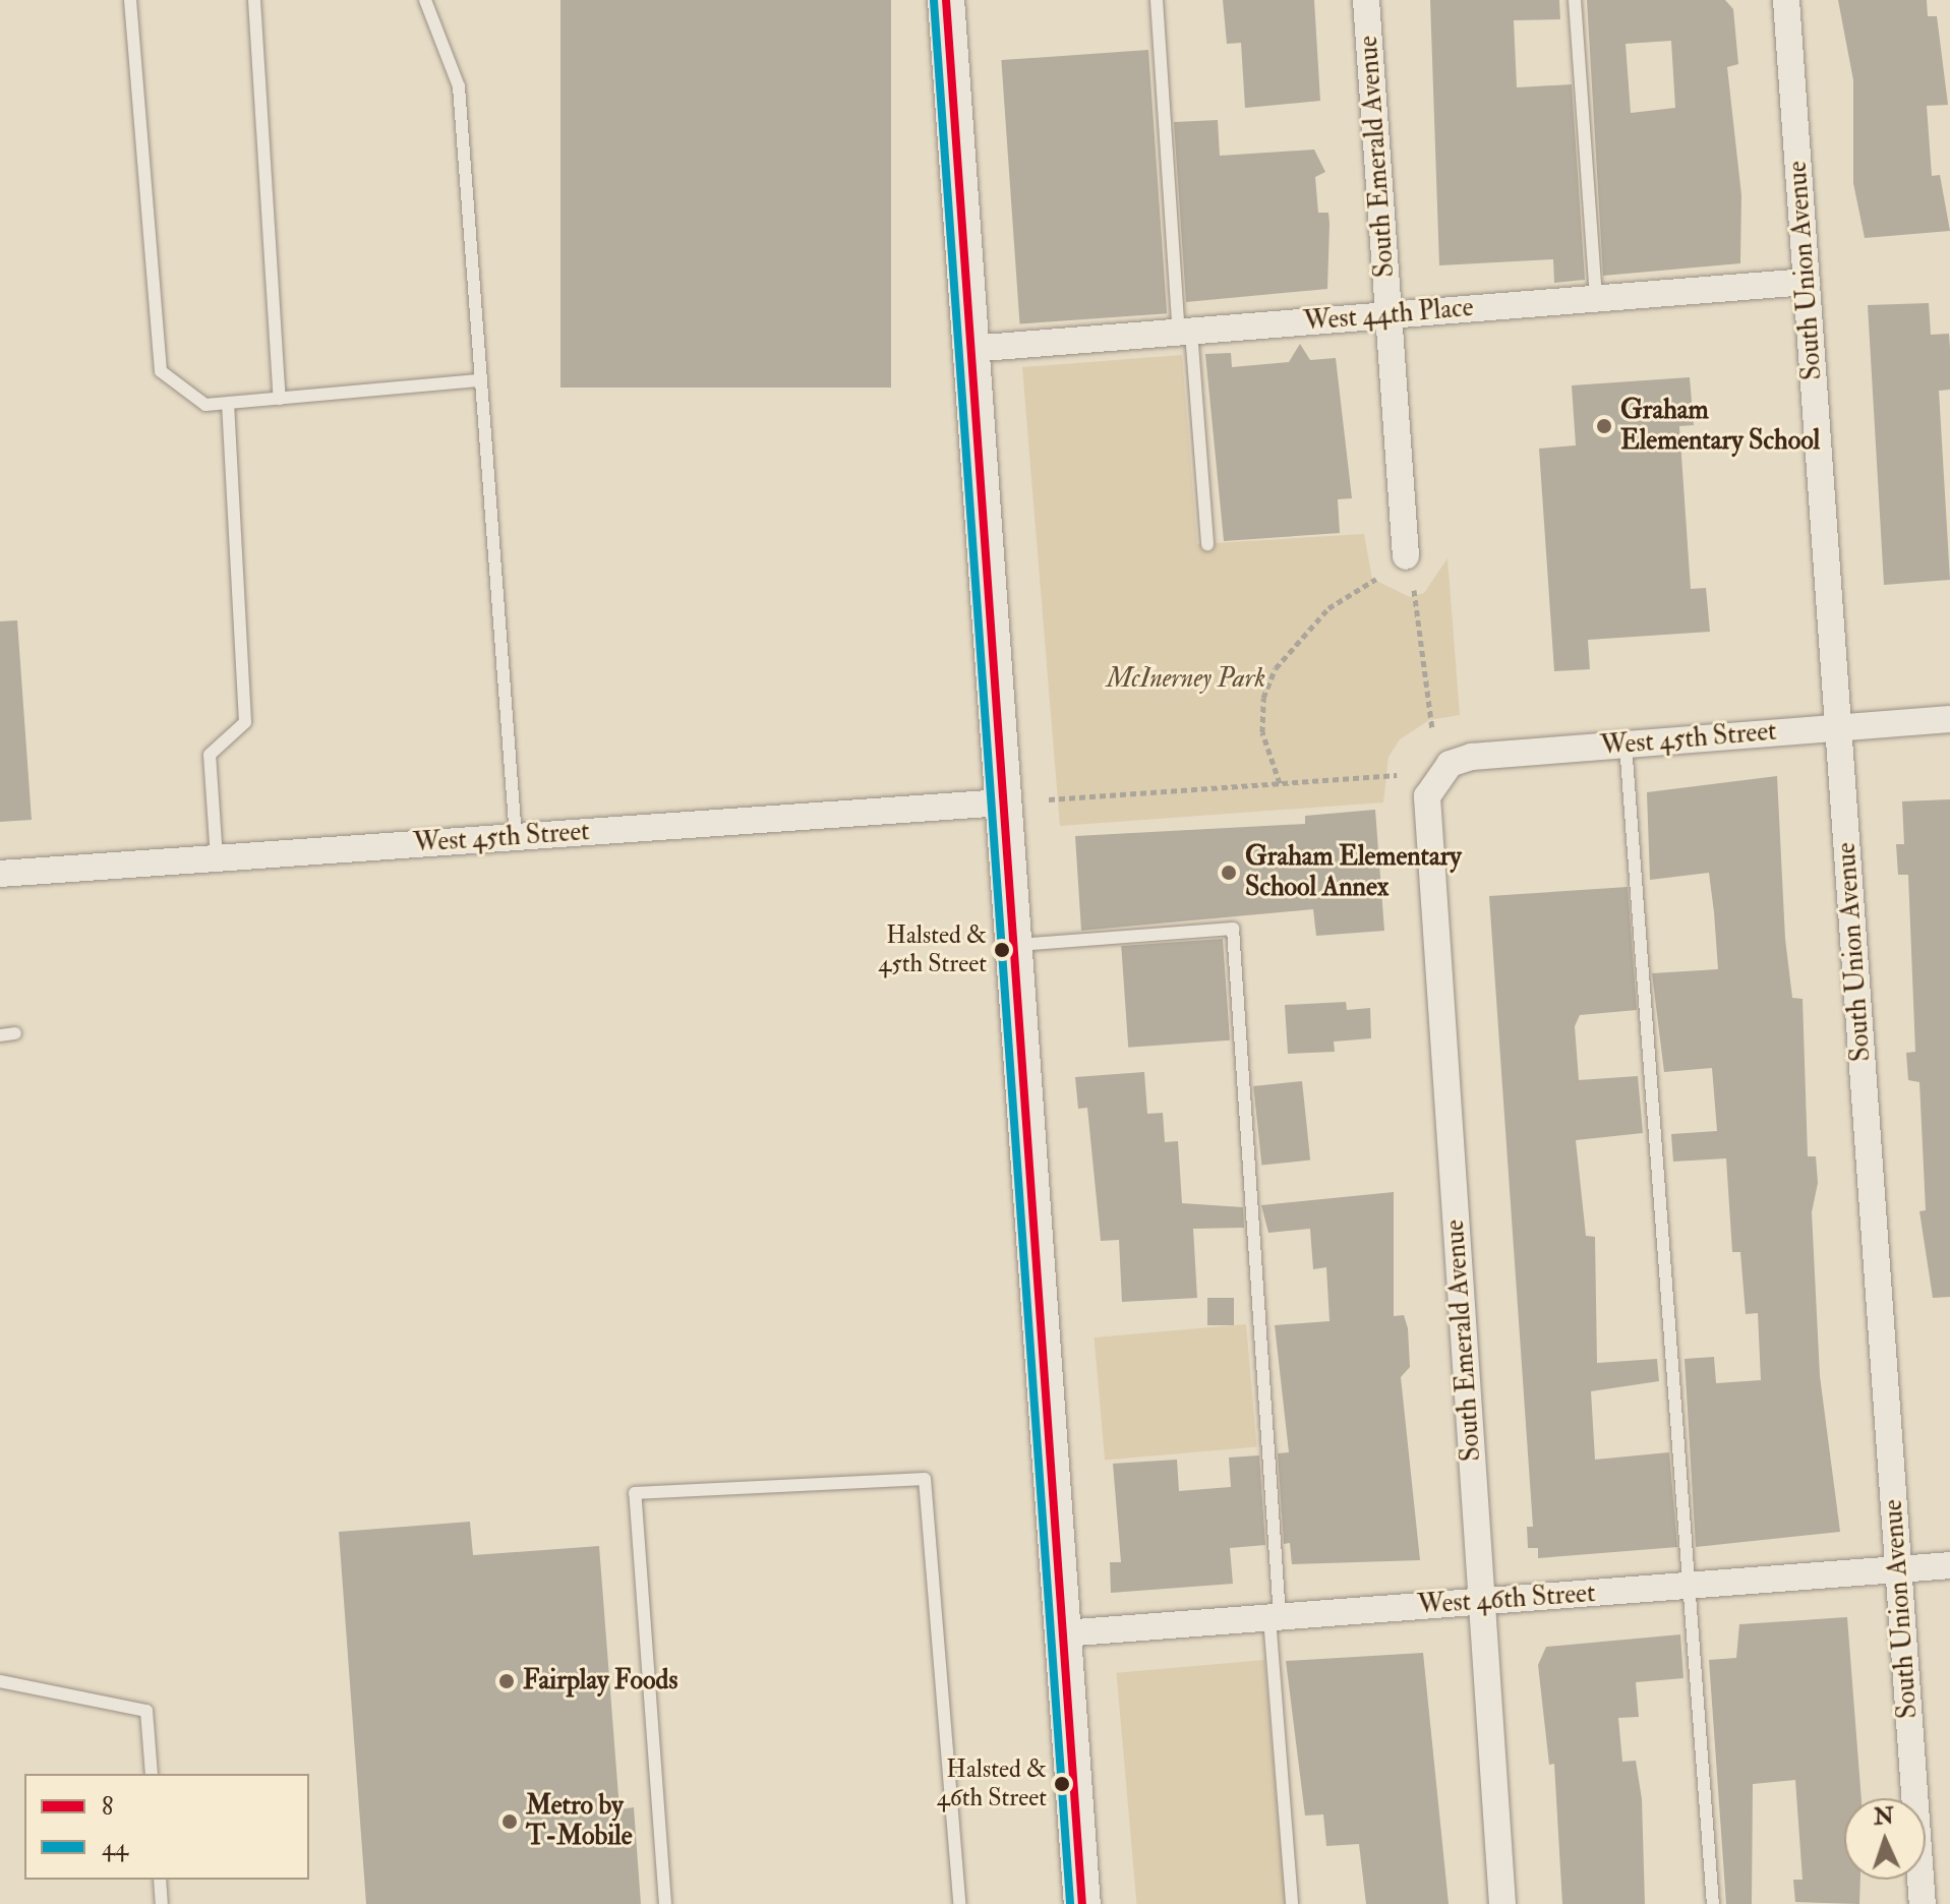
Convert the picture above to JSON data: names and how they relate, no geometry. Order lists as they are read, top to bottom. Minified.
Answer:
{"streets":{"street":["South Emerald Avenue","South Union Avenue","West 44th Place","West 45th Street","West 46th Street"]},"crossings":[["South Emerald Avenue","West 44th Place"],["South Emerald Avenue","West 45th Street"],["South Emerald Avenue","West 46th Street"],["South Union Avenue","West 44th Place"],["South Union Avenue","West 45th Street"],["South Union Avenue","West 46th Street"]],"parks":["McInerney Park"],"places":["Graham Elementary School","Graham Elementary School Annex","Halsted & 45th Street","Fairplay Foods","Halsted & 46th Street","Metro by T-Mobile"],"lines":["transit line 8","transit line 44"],"legend":["8","44"],"north":"top"}
